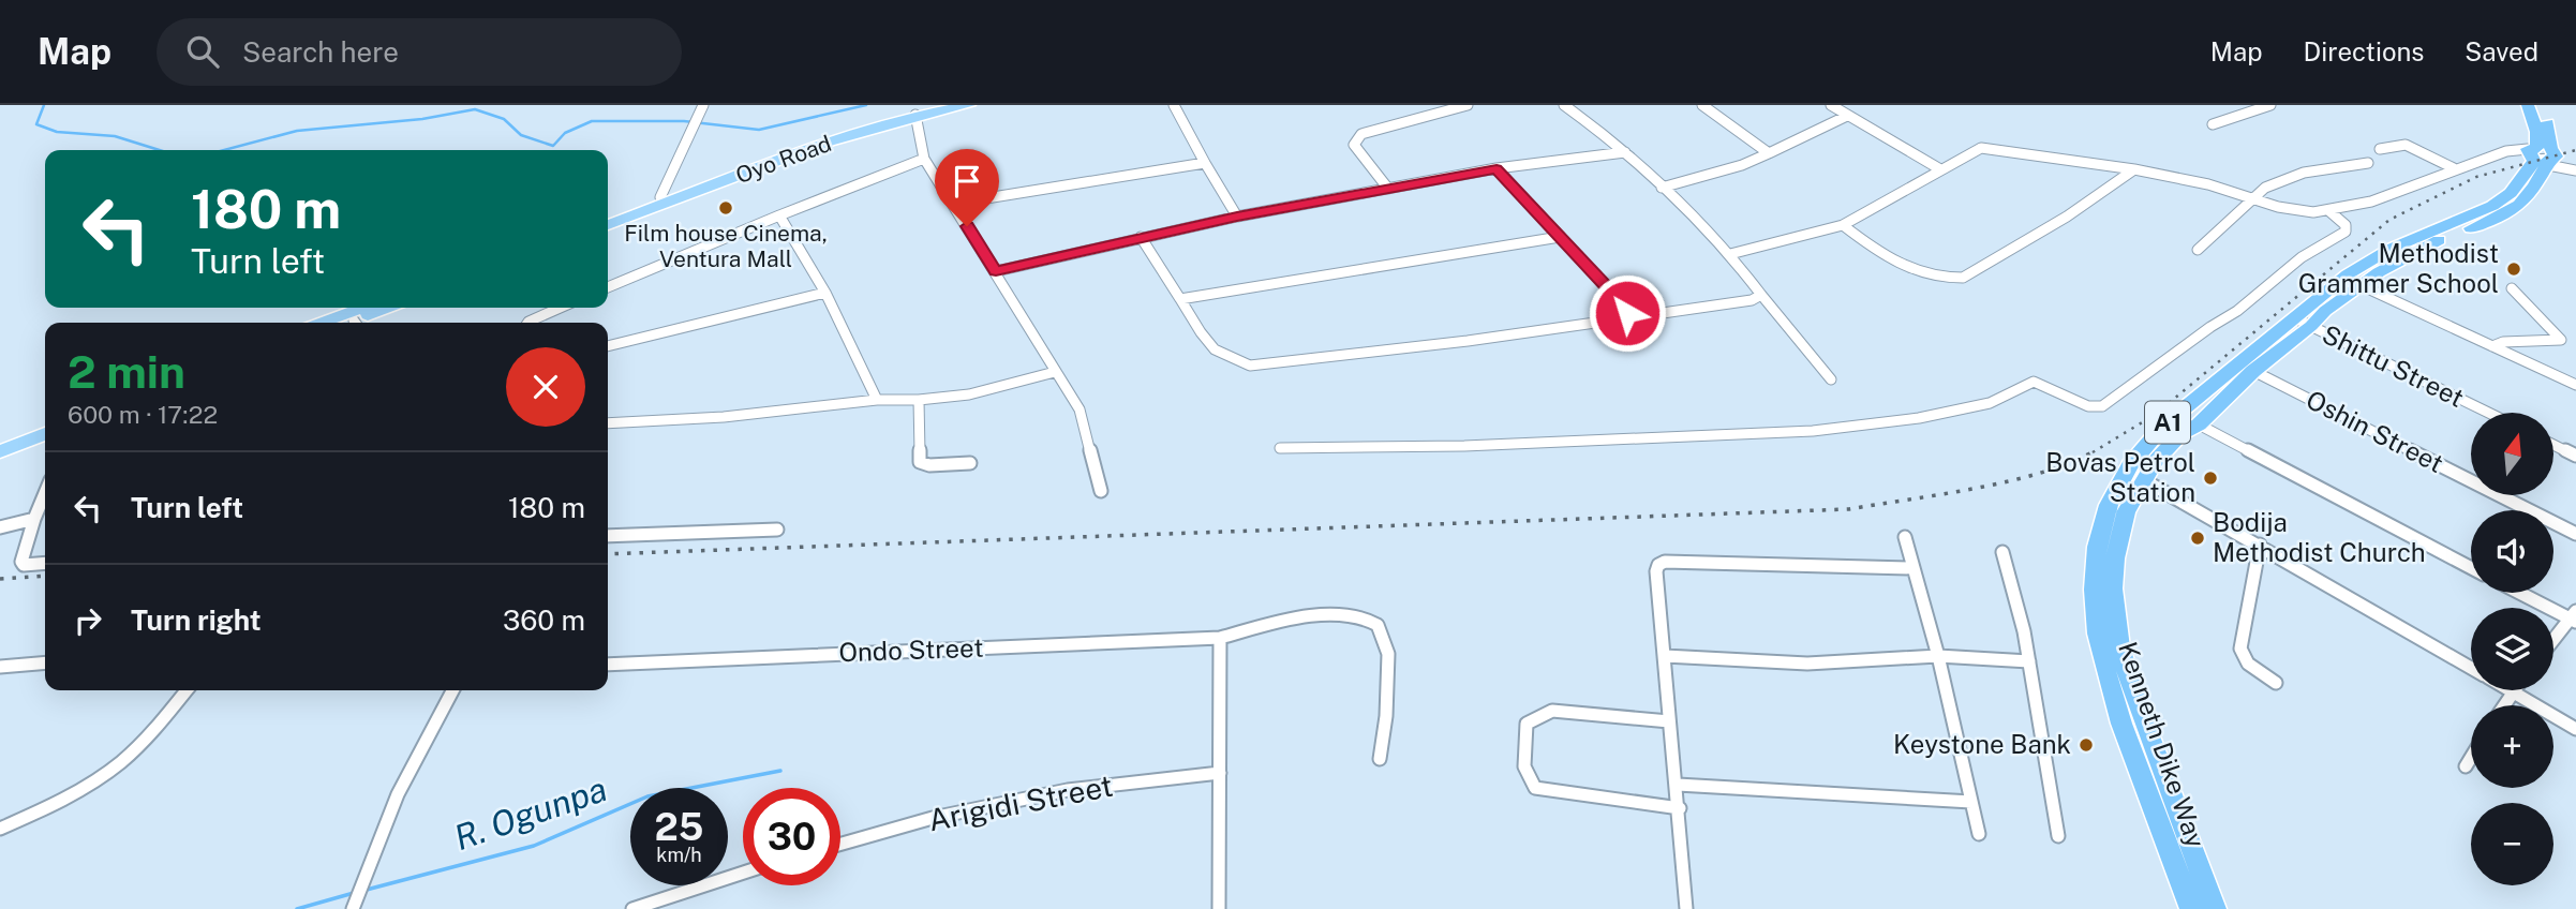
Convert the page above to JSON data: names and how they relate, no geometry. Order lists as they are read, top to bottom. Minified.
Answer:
{"streets":{"highway":["A1","Kenneth Dike Way"],"main road":["Oyo Road"],"street":["Shittu Street","Oshin Street","Ondo Street","Arigidi Street"]},"crossings":[["Shittu Street","Kenneth Dike Way"],["Oshin Street","Kenneth Dike Way"]],"water":["R. Ogunpa"],"places":["Film house Cinema, Ventura Mall","Methodist Grammer School","Bovas Petrol Station","Bodija Methodist Church","Keystone Bank"],"north":"top","page":{"header":"Map","search":"Search here","nav":["Map","Directions","Saved"],"turn":["180 m","Turn left"],"heading":["2 min","600 m · 17:22"],"map_buttons":["+","−"],"list":[{"name":"Turn left","value":"180 m"},{"name":"Turn right","value":"360 m"}],"speed":"25 km/h","limit":"30"}}
